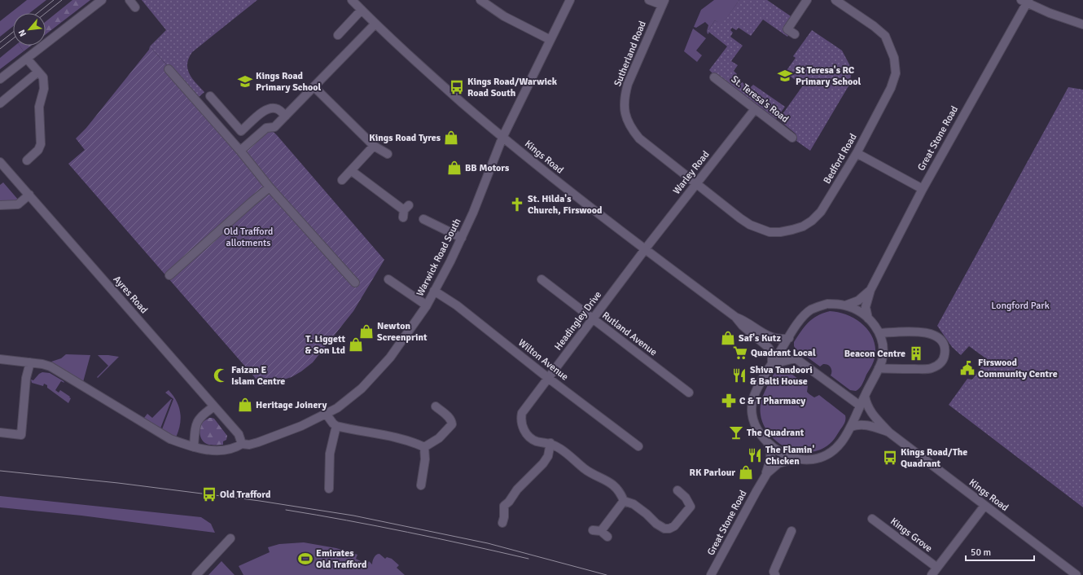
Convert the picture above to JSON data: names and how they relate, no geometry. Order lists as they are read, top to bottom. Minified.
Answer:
{"streets":{"street":["Sutherland Road","St. Teresa's Road","Great Stone Road","Kings Road","Bedford Road","Warley Road","Warwick Road South","Ayres Road","Headingley Drive","Rutland Avenue","Wilton Avenue","Kings Grove"]},"crossings":[["Sutherland Road","Bedford Road"],["Sutherland Road","Warley Road"],["St. Teresa's Road","Warley Road"],["Great Stone Road","Kings Road"],["Kings Road","Warley Road"],["Kings Road","Warwick Road South"],["Kings Road","Headingley Drive"],["Bedford Road","Warley Road"],["Warley Road","Headingley Drive"],["Warwick Road South","Ayres Road"],["Warwick Road South","Wilton Avenue"],["Headingley Drive","Rutland Avenue"],["Headingley Drive","Wilton Avenue"]],"parks":["Old Trafford allotments","Longford Park"],"places":{"school or university":["St Teresa's RC Primary School","Kings Road Primary School"],"bus stop":["Kings Road/Warwick Road South","Kings Road/The Quadrant","Old Trafford"],"shop":["Kings Road Tyres","BB Motors","Newton Screenprint","Saf's Kutz","T. Liggett & Son Ltd","Heritage Joinery","RK Parlour"],"church":["St. Hilda's Church, Firswood"],"supermarket":["Quadrant Local"],"building":["Beacon Centre"],"public building":["Firswood Community Centre"],"mosque":["Faizan E Islam Centre"],"restaurant":["Shiva Tandoori & Balti House","The Flamin' Chicken"],"pharmacy":["C & T Pharmacy"],"bar":["The Quadrant"],"sports":["Emirates Old Trafford"]},"scale_bar":"50 m","north":"bottom left"}
